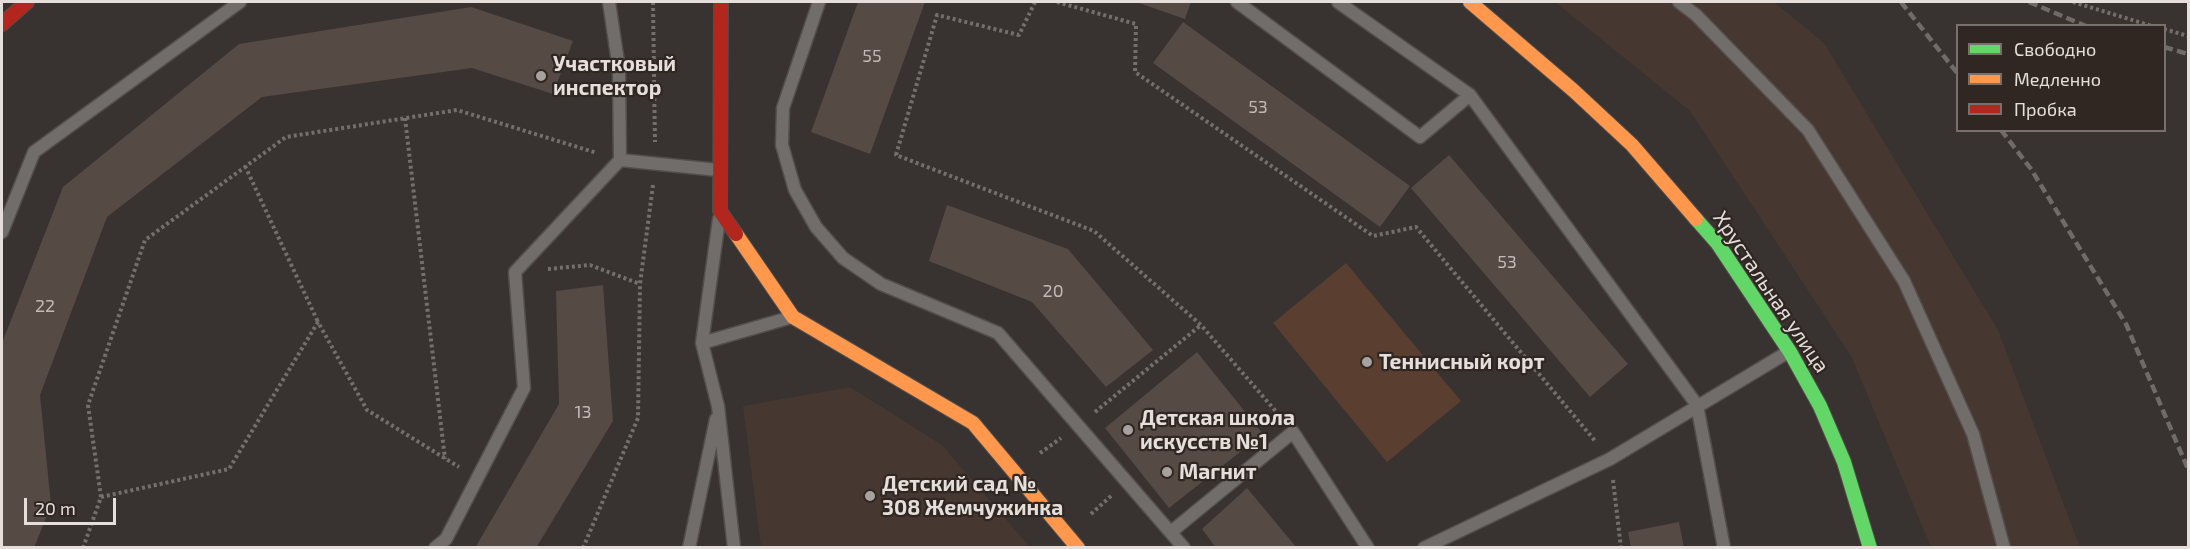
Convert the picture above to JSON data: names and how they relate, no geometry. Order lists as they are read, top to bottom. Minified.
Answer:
{"streets":{"street":["Хрустальная улица"]},"places":["Участковый инспектор","Теннисный корт","Детская школа искусств №1","Магнит","Детский сад № 308 Жемчужинка"],"house_numbers":["55","53","53","20","22","13"],"legend":["Свободно","Медленно","Пробка"],"scale_bar":"20 m"}
